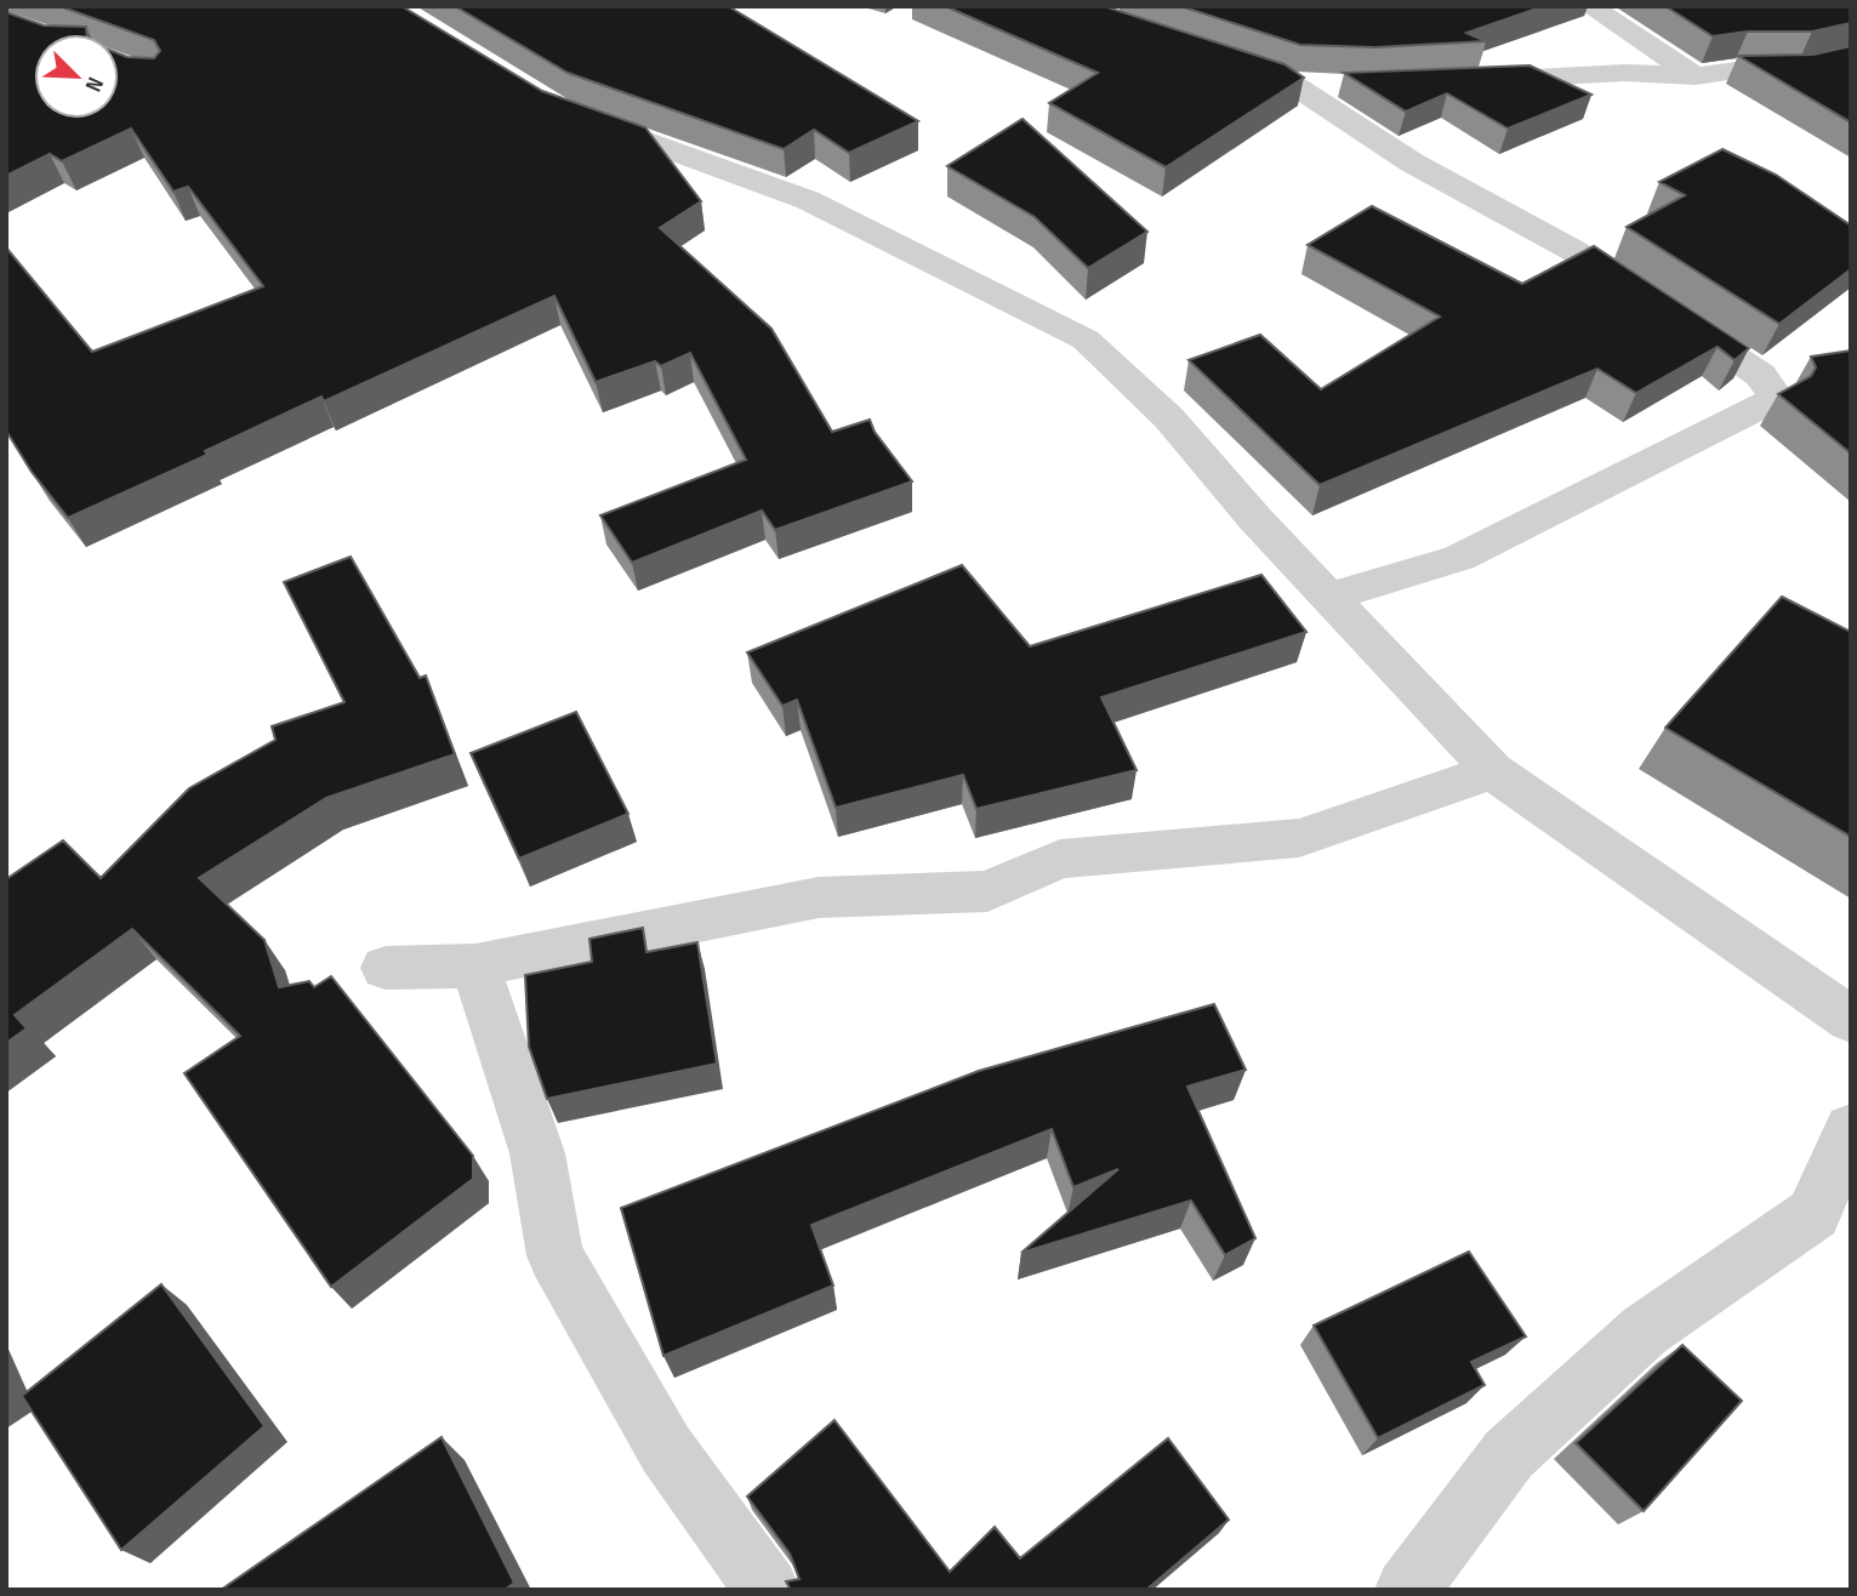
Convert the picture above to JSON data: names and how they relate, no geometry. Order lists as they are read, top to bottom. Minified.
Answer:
{"north":"bottom right"}
